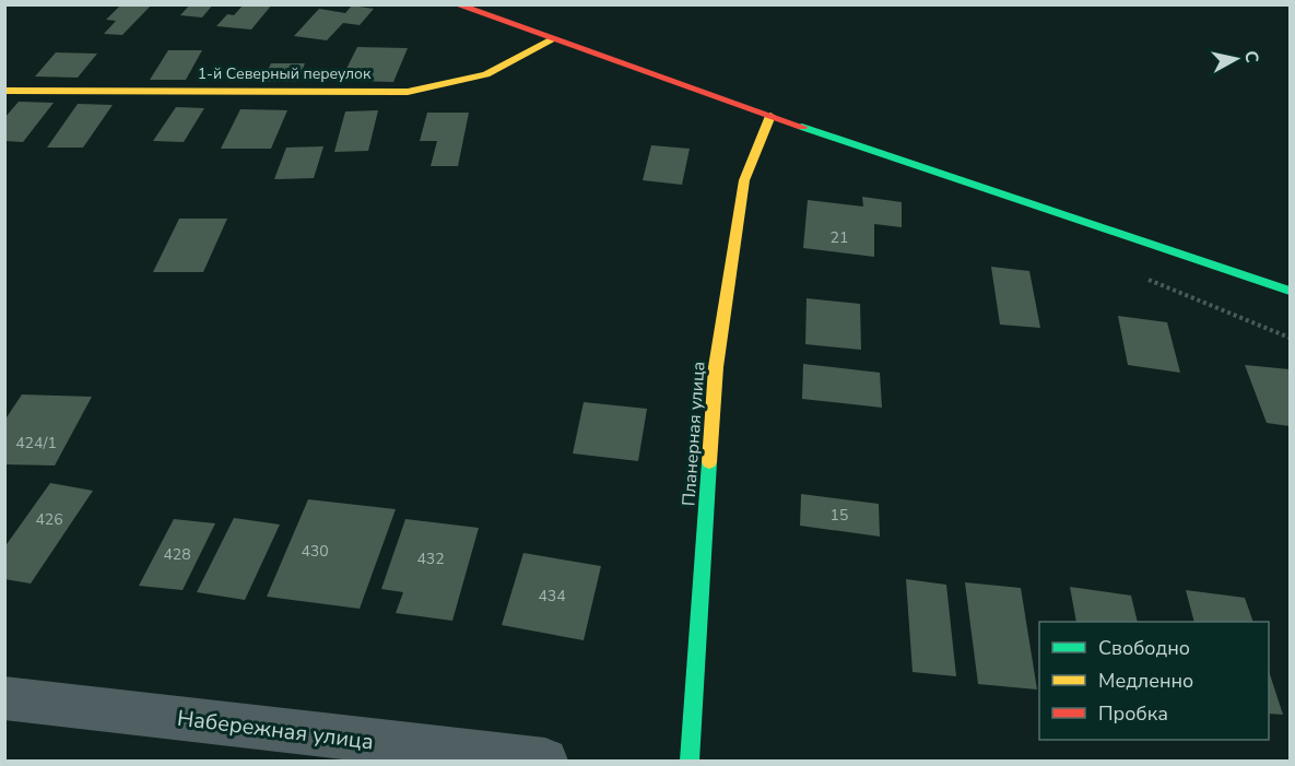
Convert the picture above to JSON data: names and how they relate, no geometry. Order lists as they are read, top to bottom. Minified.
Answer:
{"streets":{"main road":["1-й Северный переулок","Планерная улица"],"street":["Набережная улица"]},"house_numbers":["21","424/1","15","426","430","428","432","434"],"legend":["Свободно","Медленно","Пробка"],"north":"right"}
